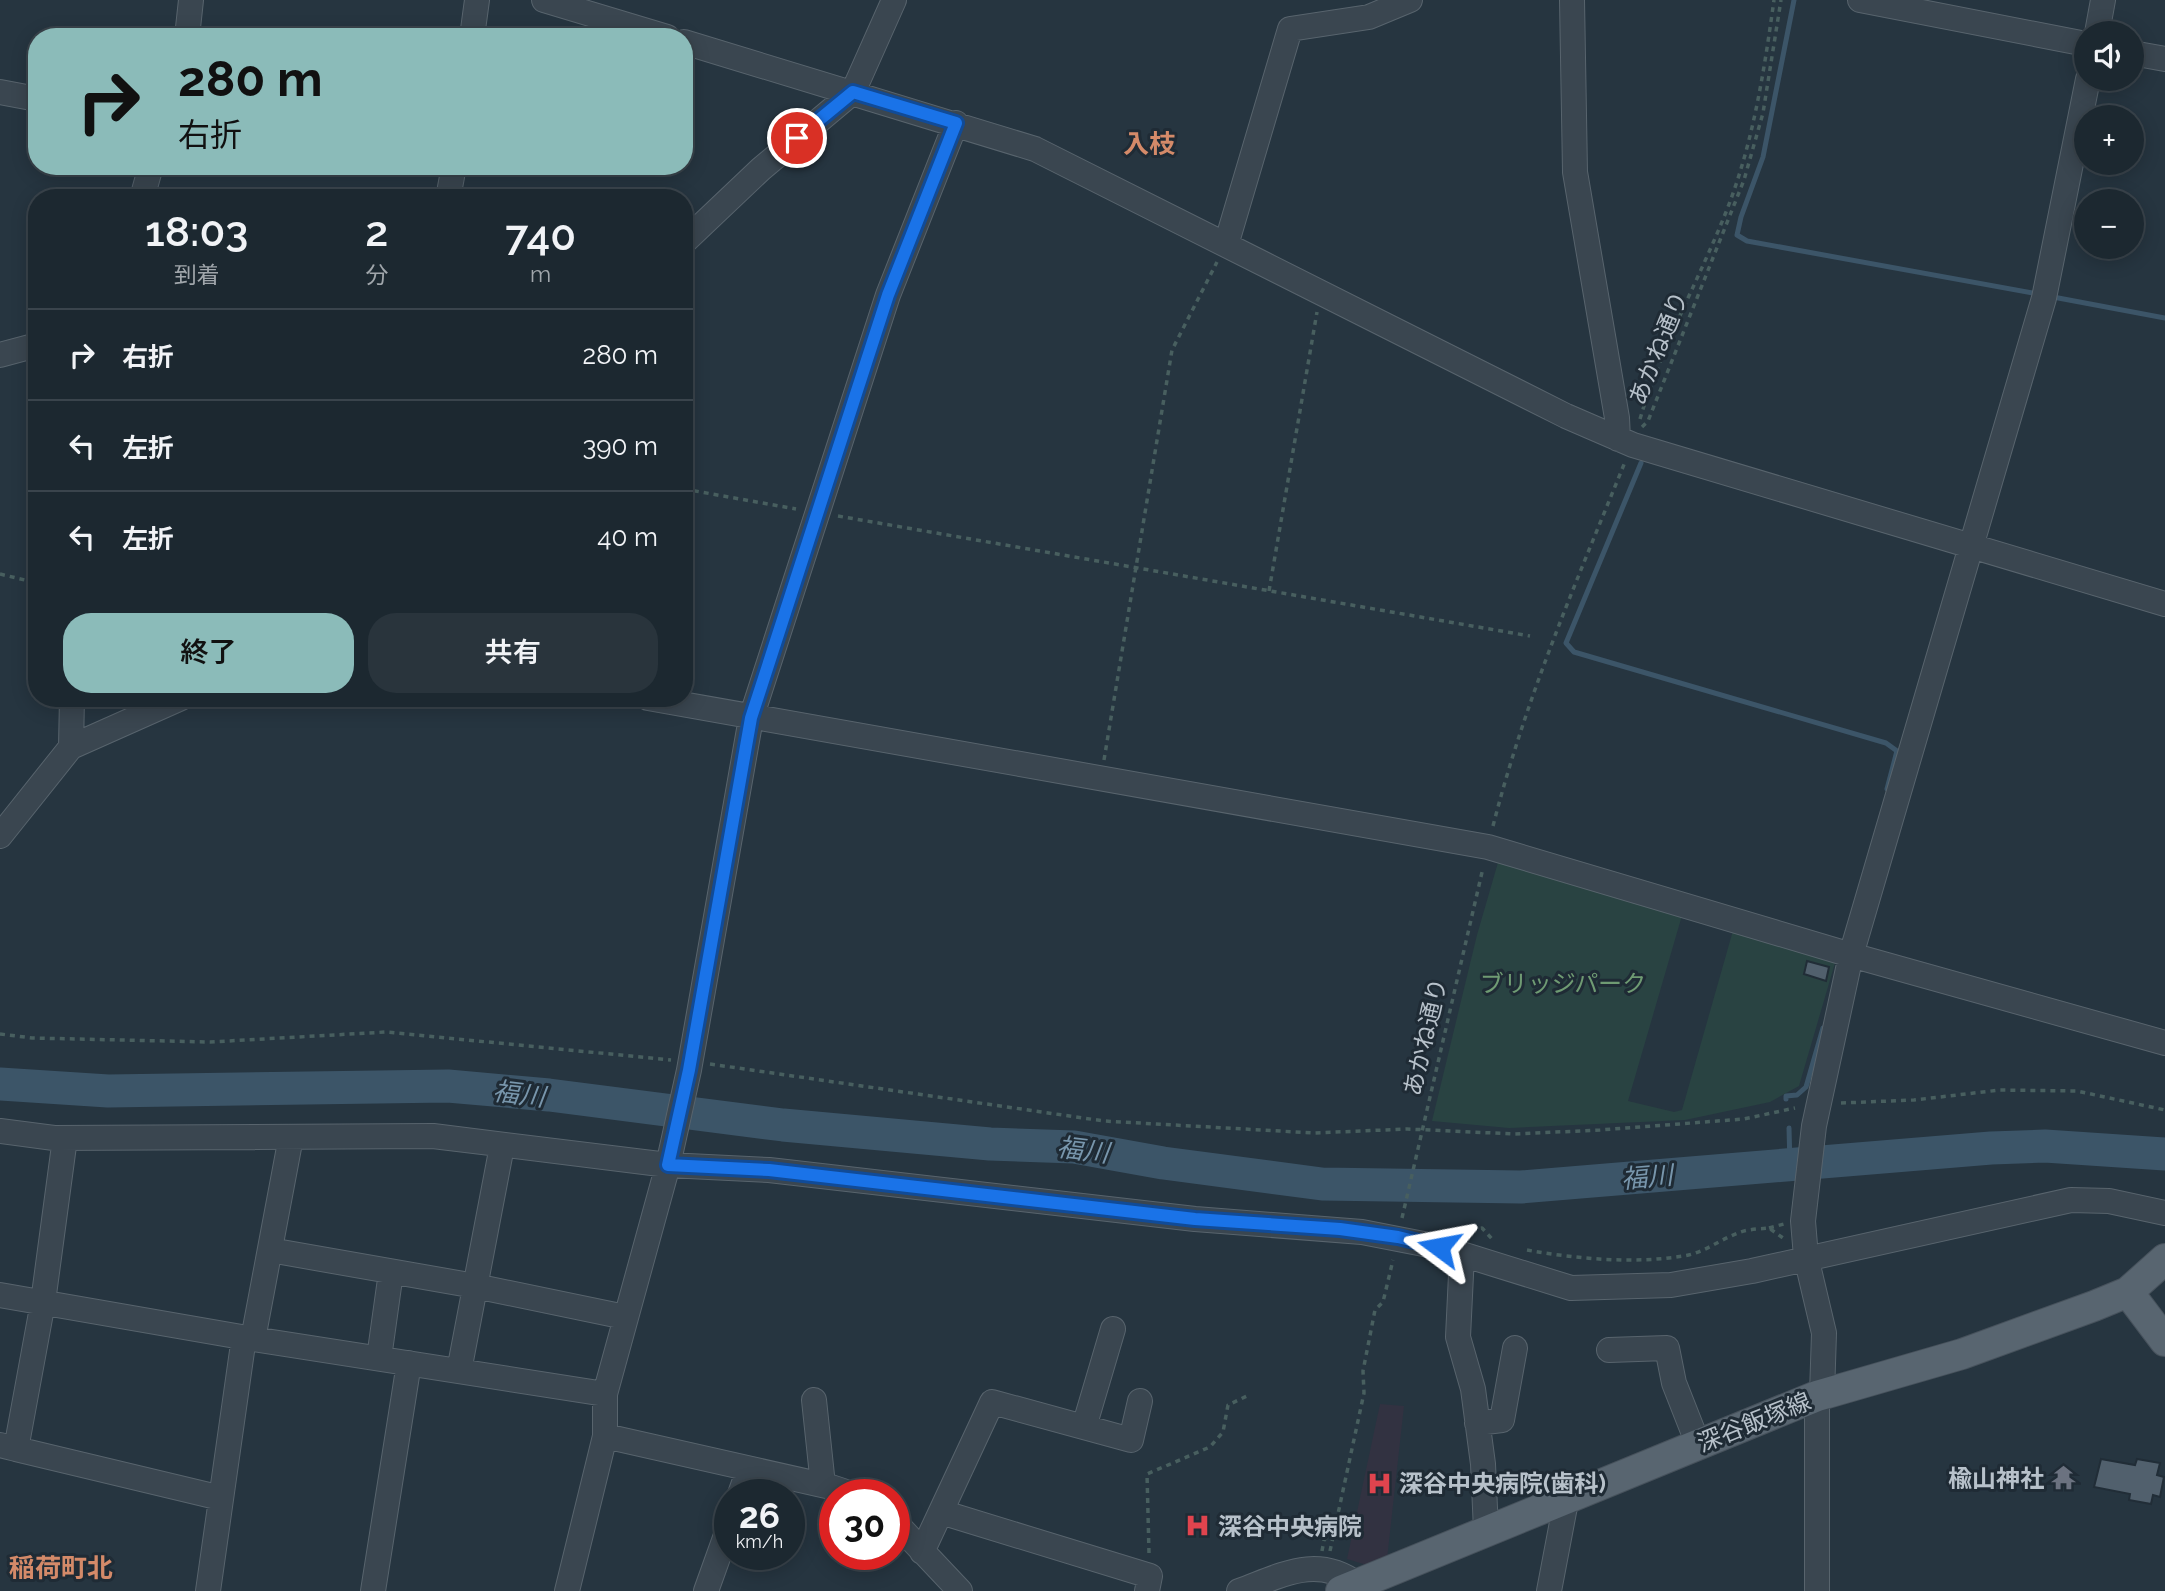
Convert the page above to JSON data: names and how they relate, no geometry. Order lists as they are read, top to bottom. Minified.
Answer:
{"streets":{"main road":["深谷飯塚線"],"path":["あかね通り"]},"districts":["入枝","稲荷町北"],"water":["福川"],"parks":["ブリッジパーク"],"places":{"temple":["楡山神社"],"hospital":["深谷中央病院(歯科)","深谷中央病院"]},"page":{"map_buttons":["+","−"],"turn":["280 m","右折"],"eta":["18:03","到着","2","分","740","m"],"list":[{"name":"右折","value":"280 m"},{"name":"左折","value":"390 m"},{"name":"左折","value":"40 m"}],"buttons":["終了","共有"],"speed":"26 km/h","limit":"30"}}
